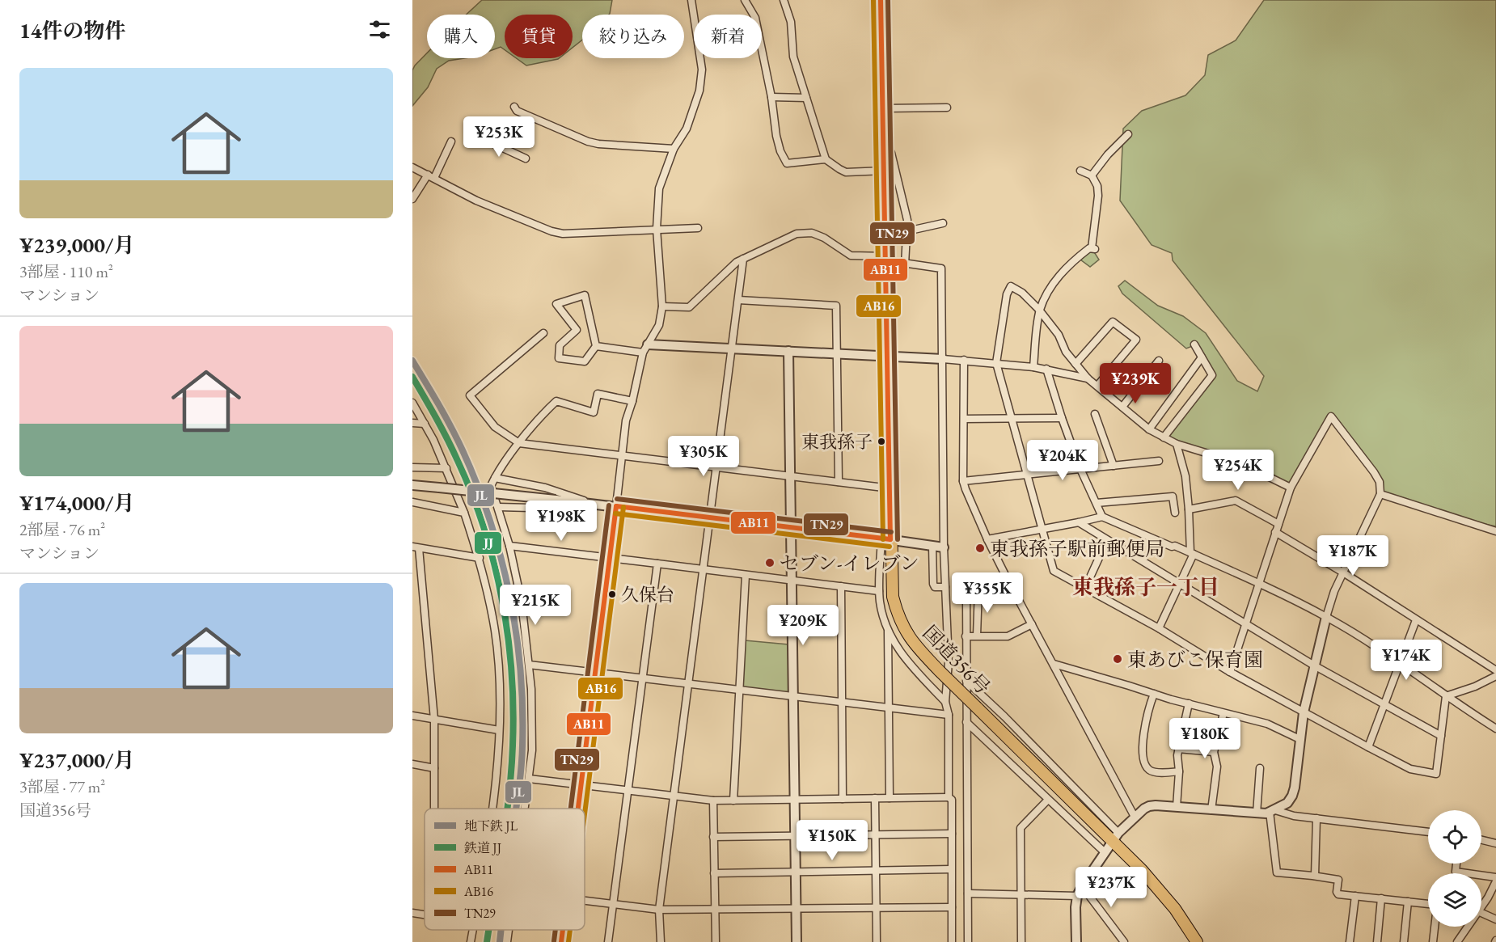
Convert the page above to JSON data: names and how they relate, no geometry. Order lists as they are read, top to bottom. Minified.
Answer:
{"streets":{"highway":["国道356号"]},"districts":["東我孫子一丁目"],"places":["東我孫子","東我孫子駅前郵便局","セブン-イレブン","久保台","東あびこ保育園"],"lines":["transit line AB11","transit line AB16","transit line TN29","metro line JL","rail line JJ"],"legend":["地下鉄 JL","鉄道 JJ","AB11","AB16","TN29"],"page":{"heading":"14件の物件","chip":["購入","賃貸","絞り込み","新着"],"list":[{"name":"¥239,000/月","note":"3部屋 · 110 m² · マンション"},{"name":"¥174,000/月","note":"2部屋 · 76 m² · マンション"},{"name":"¥237,000/月","note":"3部屋 · 77 m² · 国道356号"}],"price":["¥253K","¥239K","¥305K","¥204K","¥254K","¥198K","¥187K","¥355K","¥215K","¥209K","¥174K","¥180K","¥150K","¥237K"]}}
